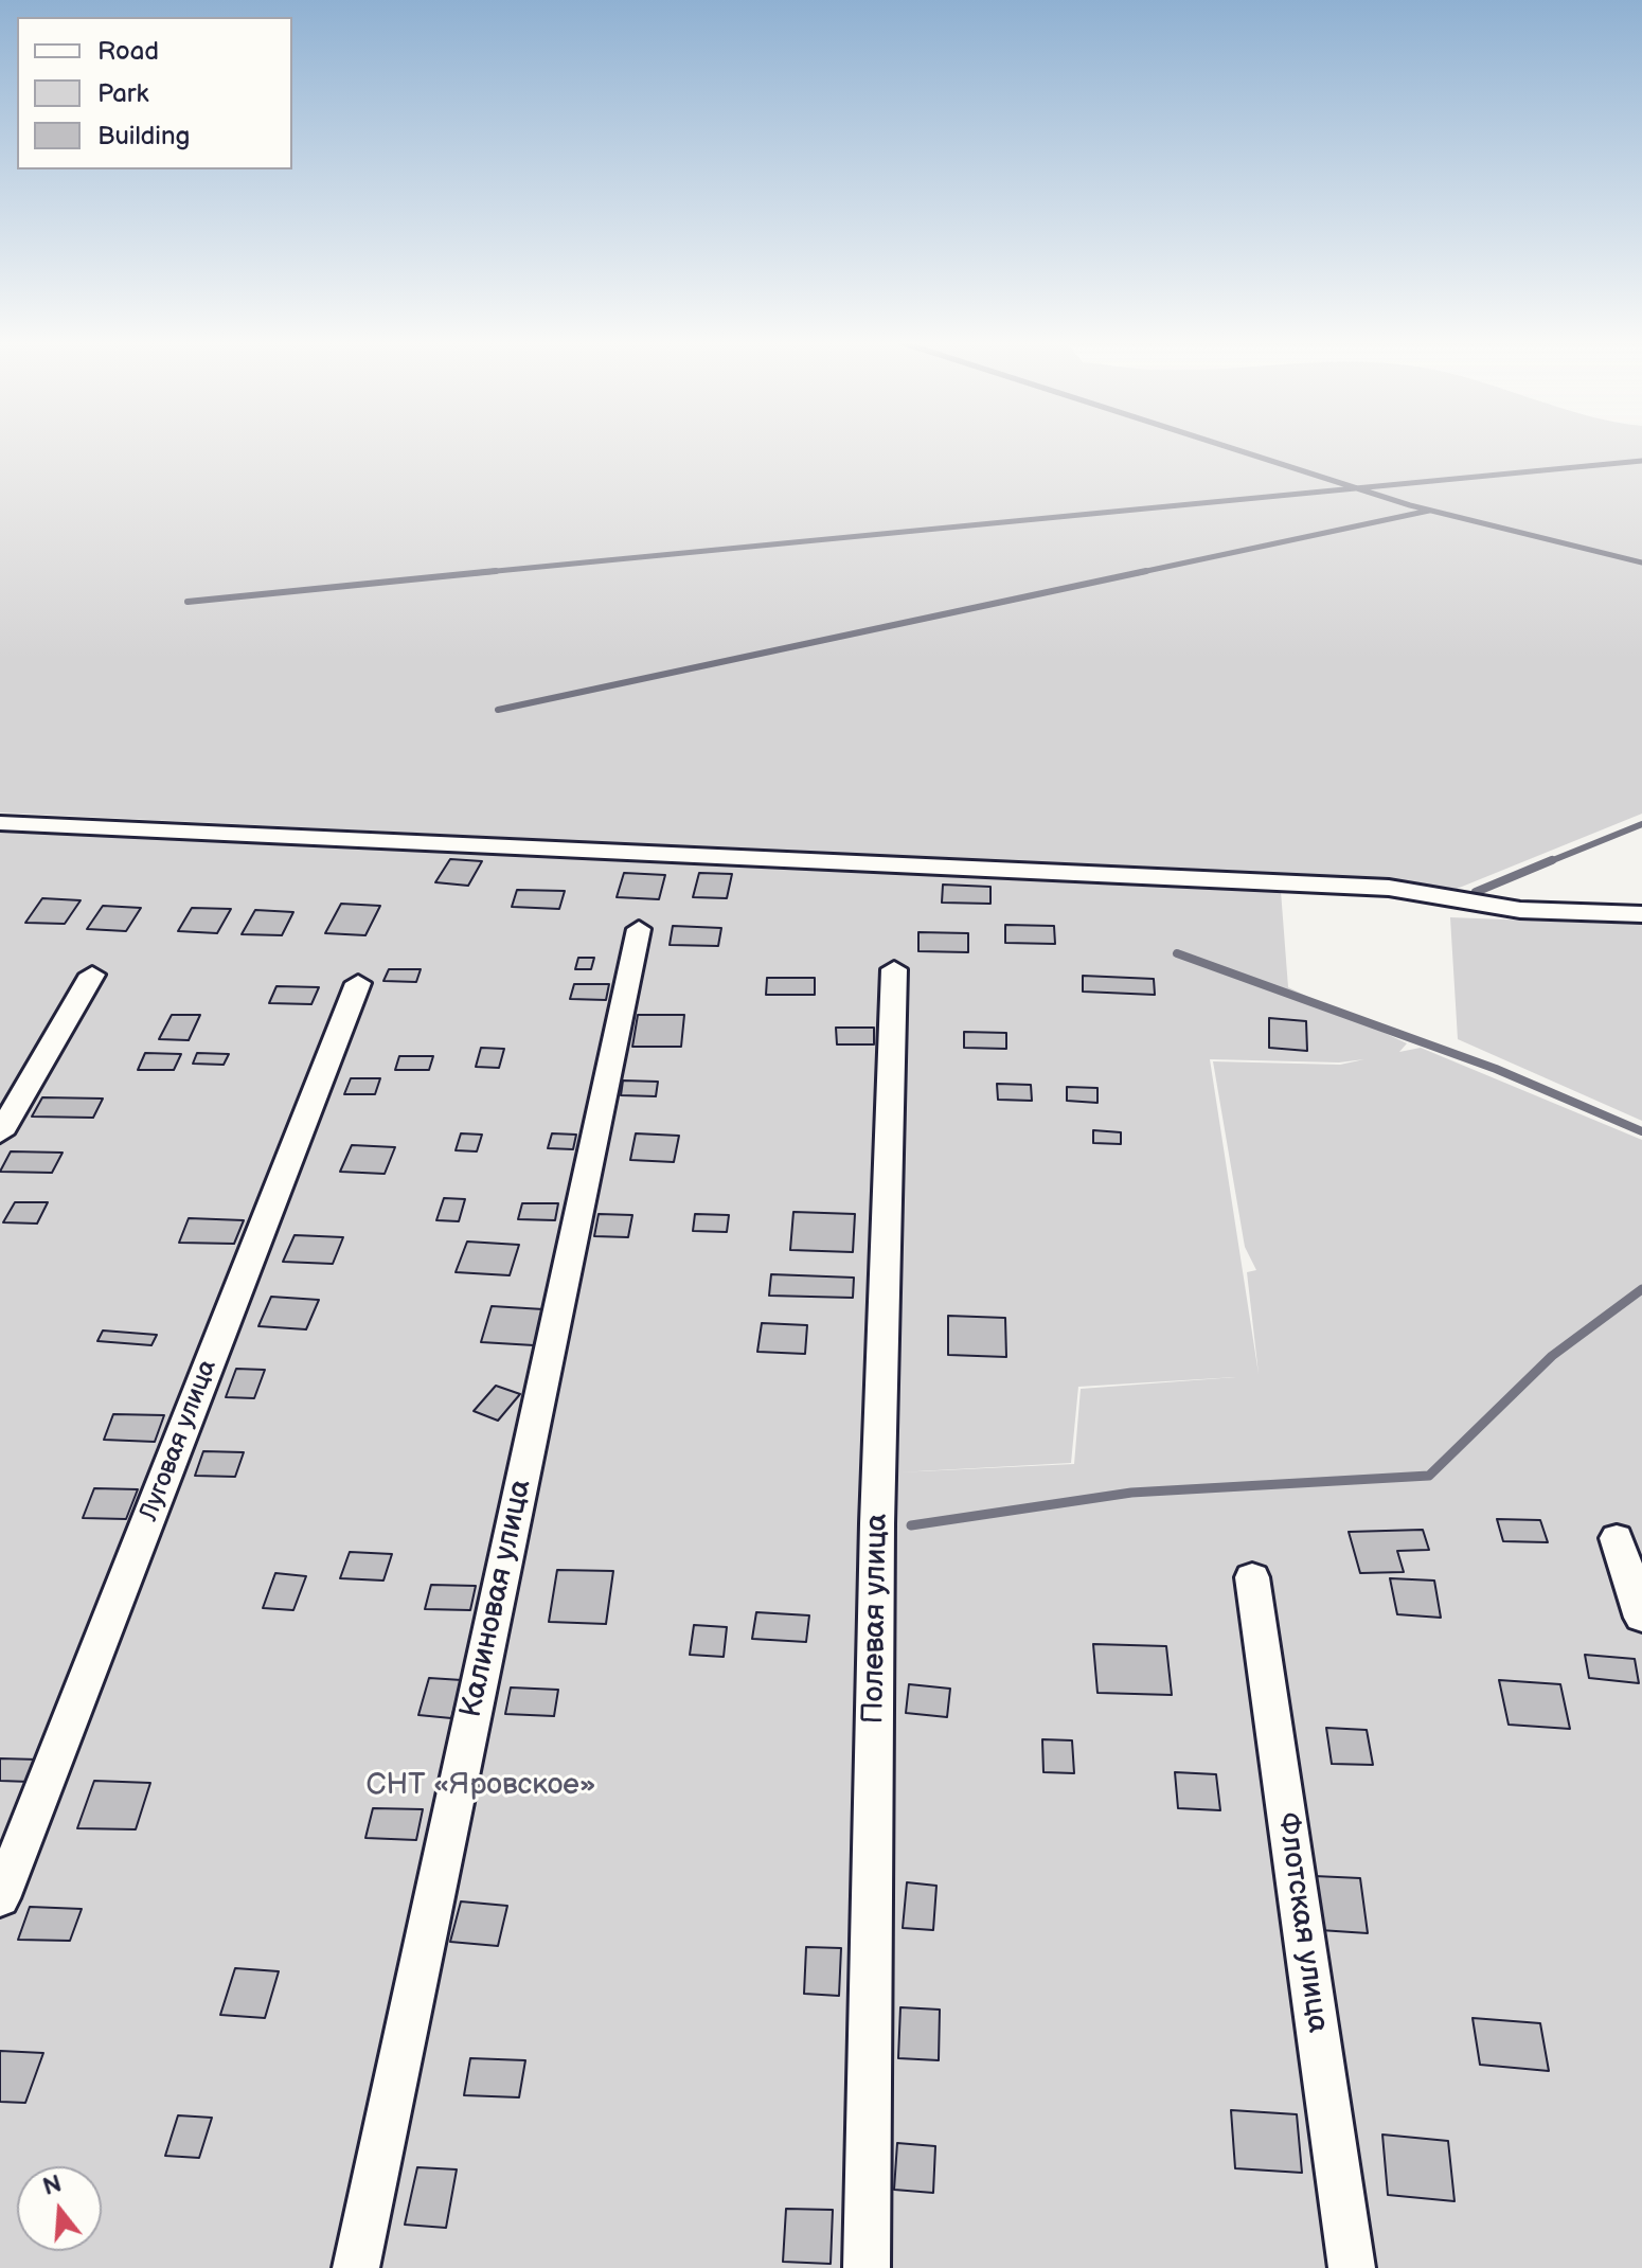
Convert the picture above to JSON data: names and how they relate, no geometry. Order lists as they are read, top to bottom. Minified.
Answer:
{"streets":{"street":["Луговая улица","Калиновая улица","Полевая улица","Флотская улица"]},"parks":["СНТ «Яровское»"],"legend":["Road","Park","Building"],"north":"top"}
